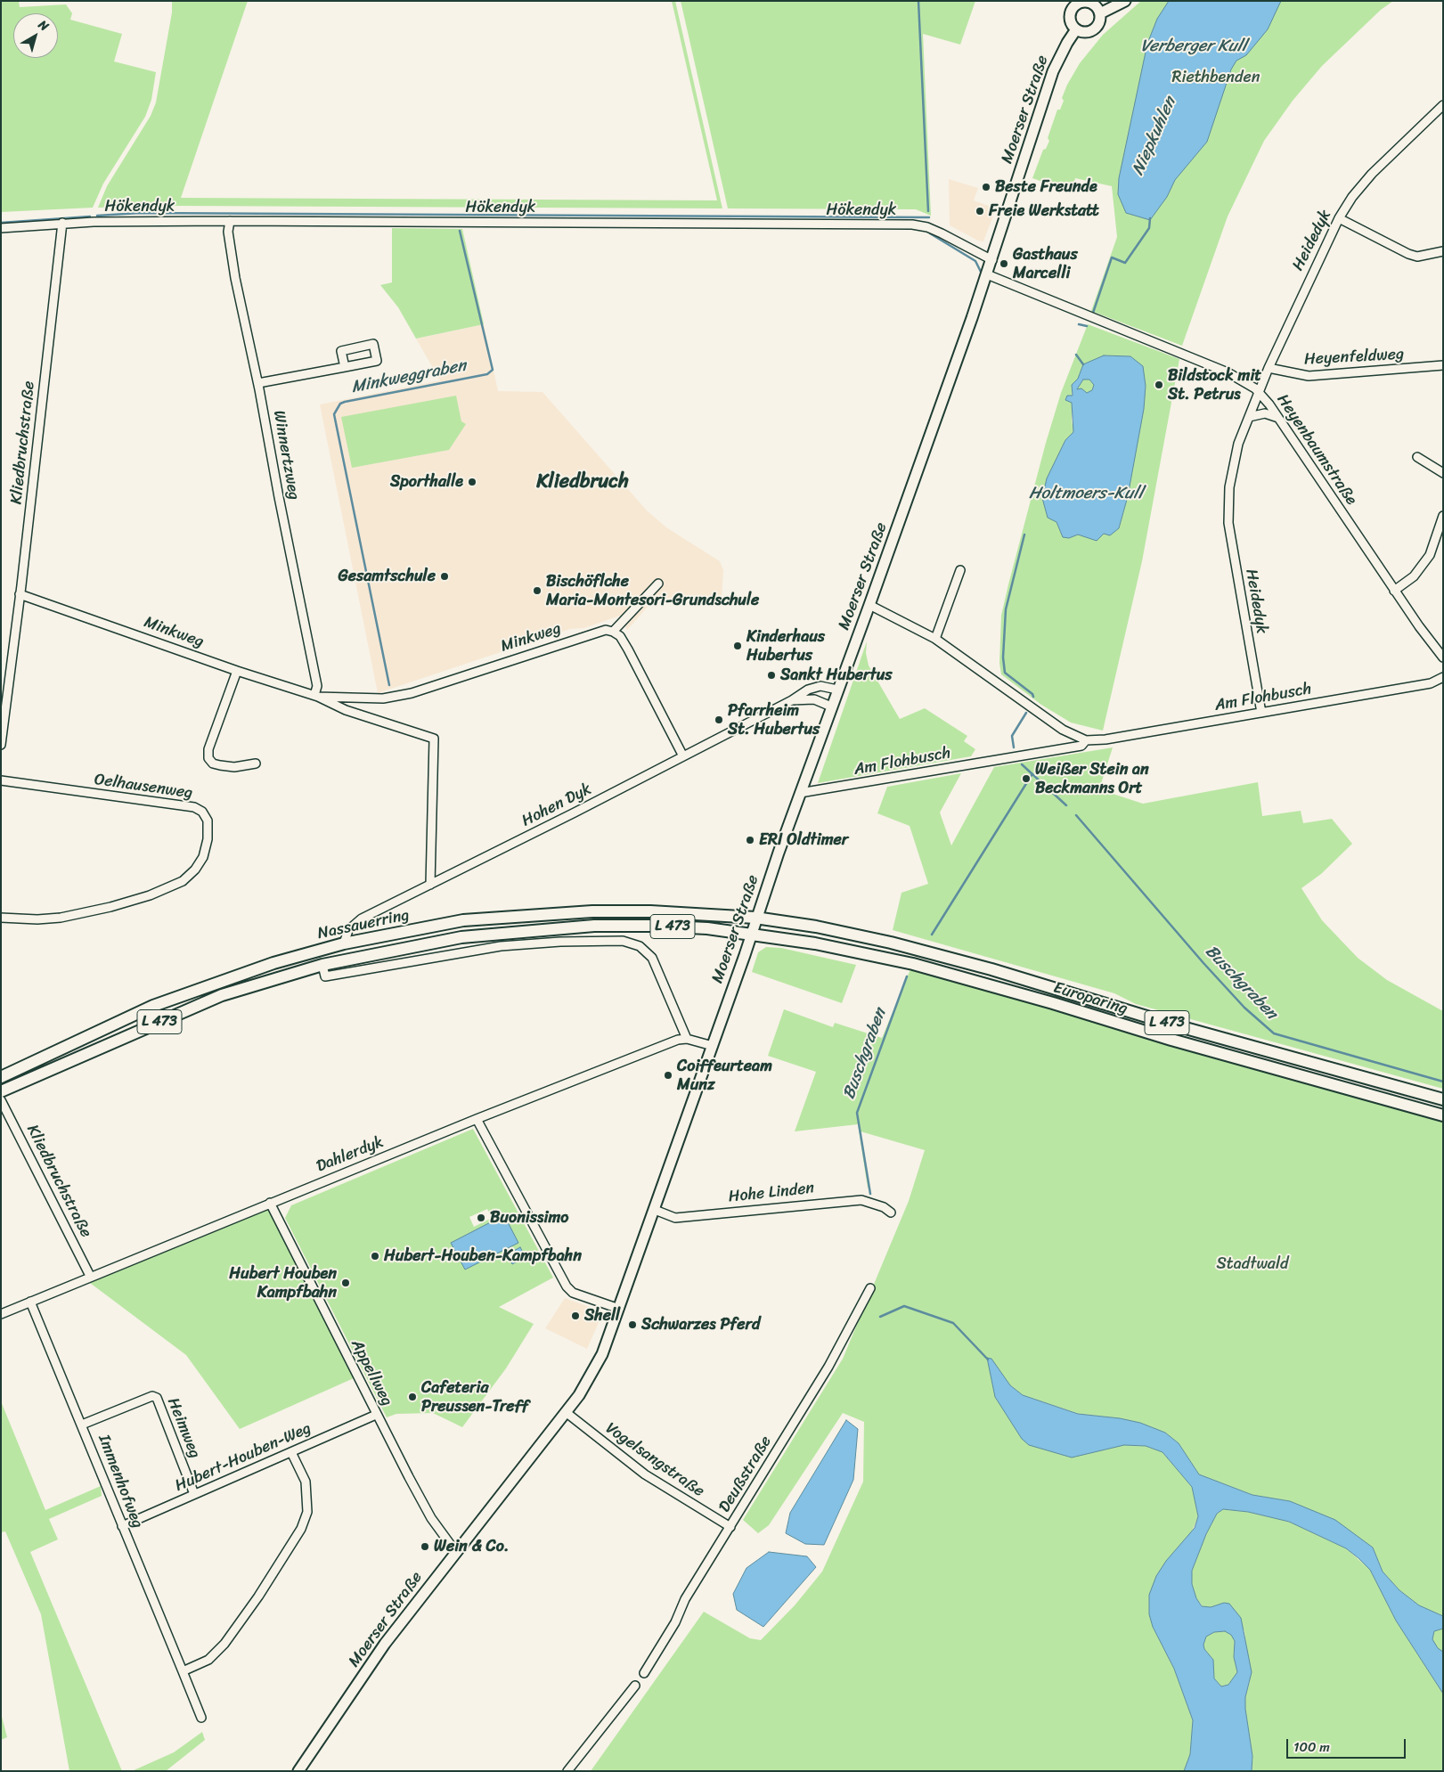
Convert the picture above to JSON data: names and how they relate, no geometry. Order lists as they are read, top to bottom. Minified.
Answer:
{"streets":{"main road":["Moerser Straße","Nassauerring","L 473","Europaring"],"street":["Hökendyk","Heidedyk","Heyenfeldweg","Kliedbruchstraße","Heyenbaumstraße","Winnertzweg","Minkweg","Am Flohbusch","Oelhausenweg","Hohen Dyk","Dahlerdyk","Hohe Linden","Appellweg","Heimweg","Hubert-Houben-Weg","Vogelsangstraße","Deußstraße","Immenhofweg"]},"crossings":[["Moerser Straße","Hökendyk"],["Moerser Straße","Heyenbaumstraße"],["Moerser Straße","Am Flohbusch"],["Moerser Straße","Hohen Dyk"],["Moerser Straße","Nassauerring"],["Moerser Straße","Europaring"],["Moerser Straße","Hohe Linden"],["Moerser Straße","Appellweg"],["Moerser Straße","Vogelsangstraße"],["Hökendyk","Kliedbruchstraße"],["Hökendyk","Winnertzweg"],["Heidedyk","Heyenfeldweg"],["Heidedyk","Heyenbaumstraße"],["Heidedyk","Am Flohbusch"],["Kliedbruchstraße","Minkweg"],["Kliedbruchstraße","Dahlerdyk"],["Winnertzweg","Minkweg"],["Minkweg","Hohen Dyk"],["Hohen Dyk","Nassauerring"],["Nassauerring","Europaring"],["Nassauerring","Dahlerdyk"],["Dahlerdyk","Appellweg"],["Dahlerdyk","Immenhofweg"],["Appellweg","Hubert-Houben-Weg"],["Heimweg","Hubert-Houben-Weg"],["Heimweg","Immenhofweg"],["Hubert-Houben-Weg","Immenhofweg"],["Vogelsangstraße","Deußstraße"]],"districts":["Kliedbruch"],"water":["Verberger Kull","Niepkuhlen","Minkweggraben","Holtmoers-Kull","Buschgraben"],"parks":["Riethbenden","Stadtwald"],"places":["Beste Freunde","Freie Werkstatt","Gasthaus Marcelli","Bildstock mit St. Petrus","Sporthalle","Gesamtschule","Bischöflche Maria-Montesori-Grundschule","Kinderhaus Hubertus","Sankt Hubertus","Pfarrheim St. Hubertus","Weißer Stein an Beckmanns Ort","ERI Oldtimer","Coiffeurteam Munz","Buonissimo","Hubert-Houben-Kampfbahn","Hubert Houben Kampfbahn","Shell","Schwarzes Pferd","Cafeteria Preussen-Treff","Wein & Co."],"scale_bar":"100 m","north":"top right"}
